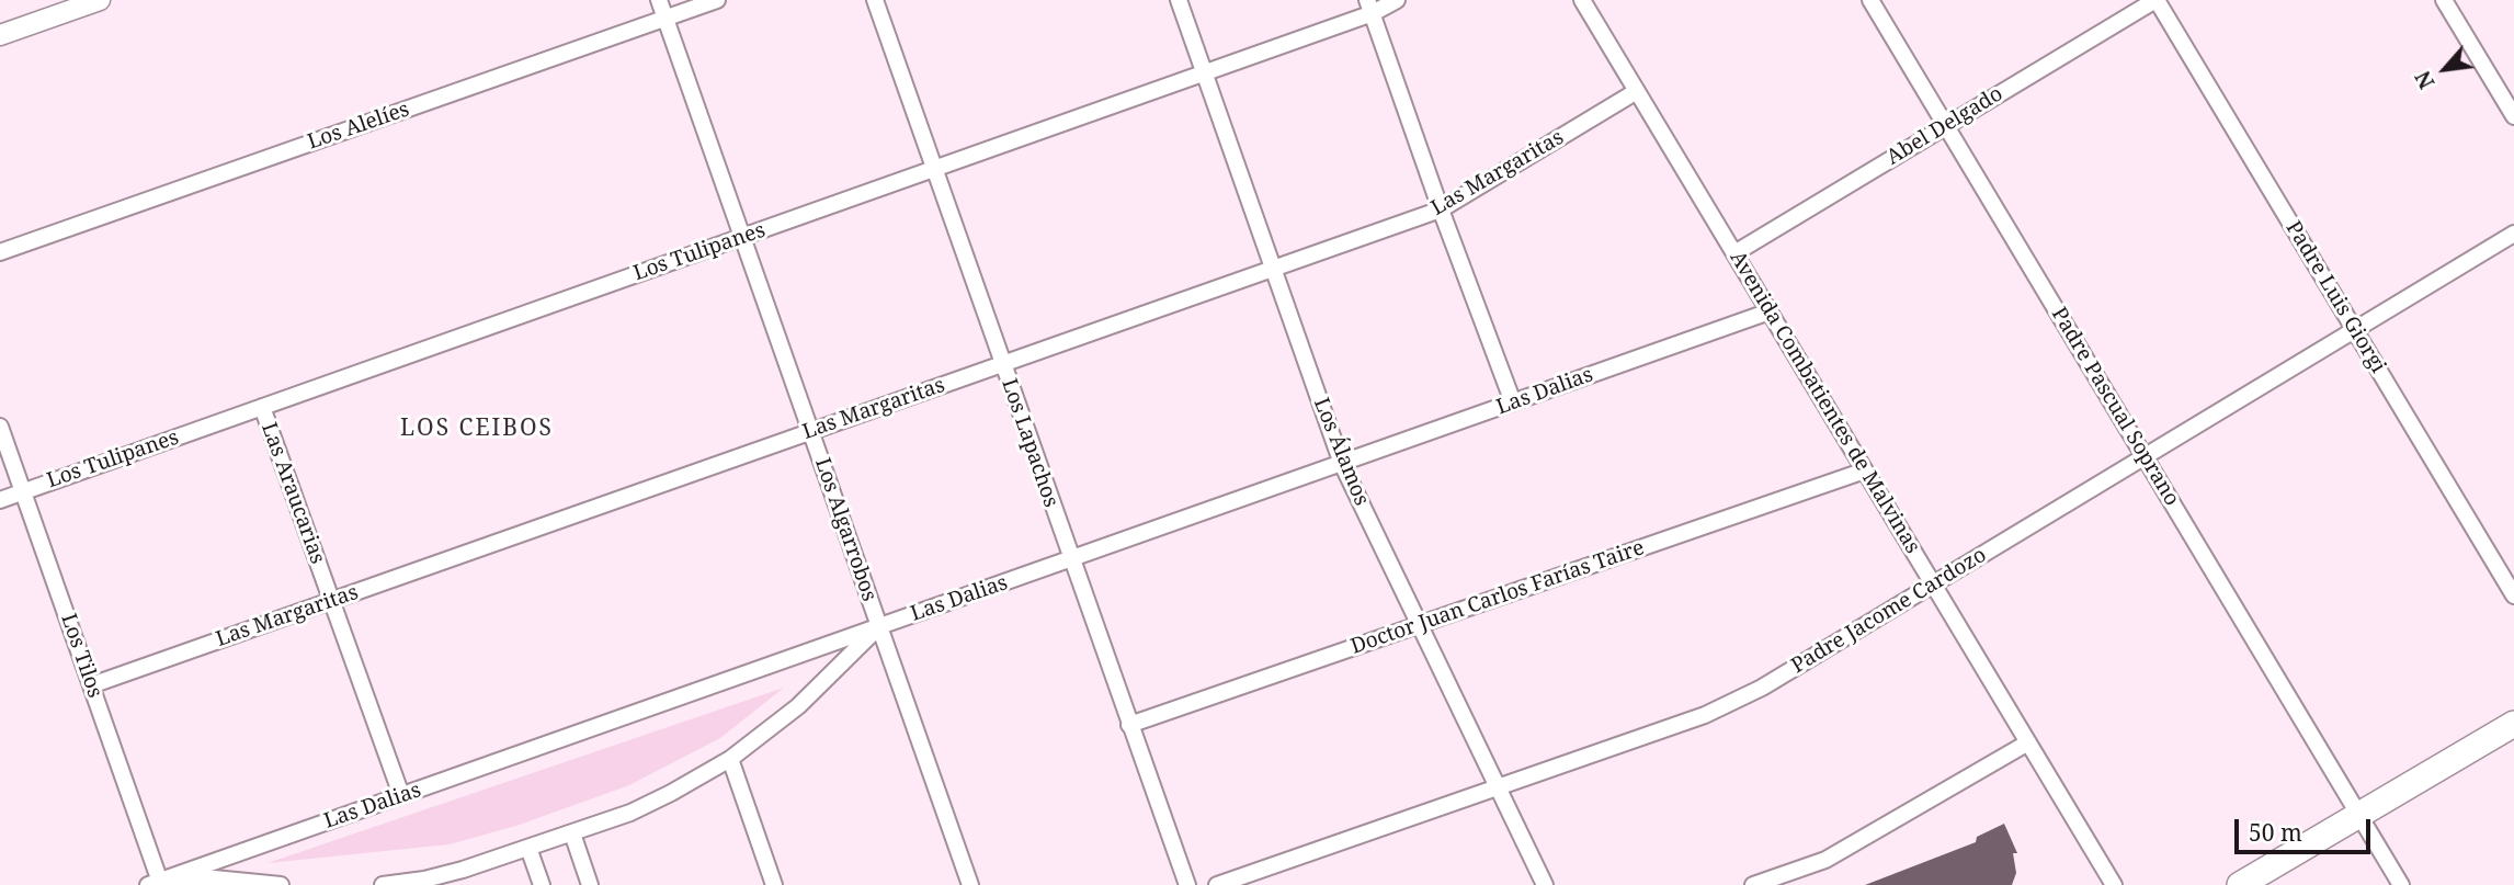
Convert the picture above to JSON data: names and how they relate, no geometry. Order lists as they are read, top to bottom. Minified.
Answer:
{"streets":{"street":["Los Alelíes","Abel Delgado","Las Margaritas","Los Tulipanes","Padre Luis Giorgi","Las Dalias","Avenida Combatientes de Malvinas","Padre Pascual Soprano","Los Lapachos","Los Álamos","Las Araucarias","Los Algarrobos","Doctor Juan Carlos Farías Taire","Padre Jacome Cardozo","Los Tilos"]},"crossings":[["Los Alelíes","Los Algarrobos"],["Abel Delgado","Padre Luis Giorgi"],["Abel Delgado","Avenida Combatientes de Malvinas"],["Abel Delgado","Padre Pascual Soprano"],["Las Margaritas","Avenida Combatientes de Malvinas"],["Las Margaritas","Los Lapachos"],["Las Margaritas","Los Álamos"],["Las Margaritas","Las Araucarias"],["Las Margaritas","Los Algarrobos"],["Las Margaritas","Los Tilos"],["Los Tulipanes","Los Lapachos"],["Los Tulipanes","Los Álamos"],["Los Tulipanes","Las Araucarias"],["Los Tulipanes","Los Algarrobos"],["Los Tulipanes","Los Tilos"],["Padre Luis Giorgi","Padre Jacome Cardozo"],["Las Dalias","Avenida Combatientes de Malvinas"],["Las Dalias","Los Lapachos"],["Las Dalias","Los Álamos"],["Las Dalias","Las Araucarias"],["Las Dalias","Los Algarrobos"],["Las Dalias","Los Tilos"],["Avenida Combatientes de Malvinas","Doctor Juan Carlos Farías Taire"],["Avenida Combatientes de Malvinas","Padre Jacome Cardozo"],["Padre Pascual Soprano","Padre Jacome Cardozo"],["Los Lapachos","Doctor Juan Carlos Farías Taire"],["Los Álamos","Doctor Juan Carlos Farías Taire"],["Los Álamos","Padre Jacome Cardozo"]],"districts":["LOS CEIBOS"],"scale_bar":"50 m","north":"bottom left"}
